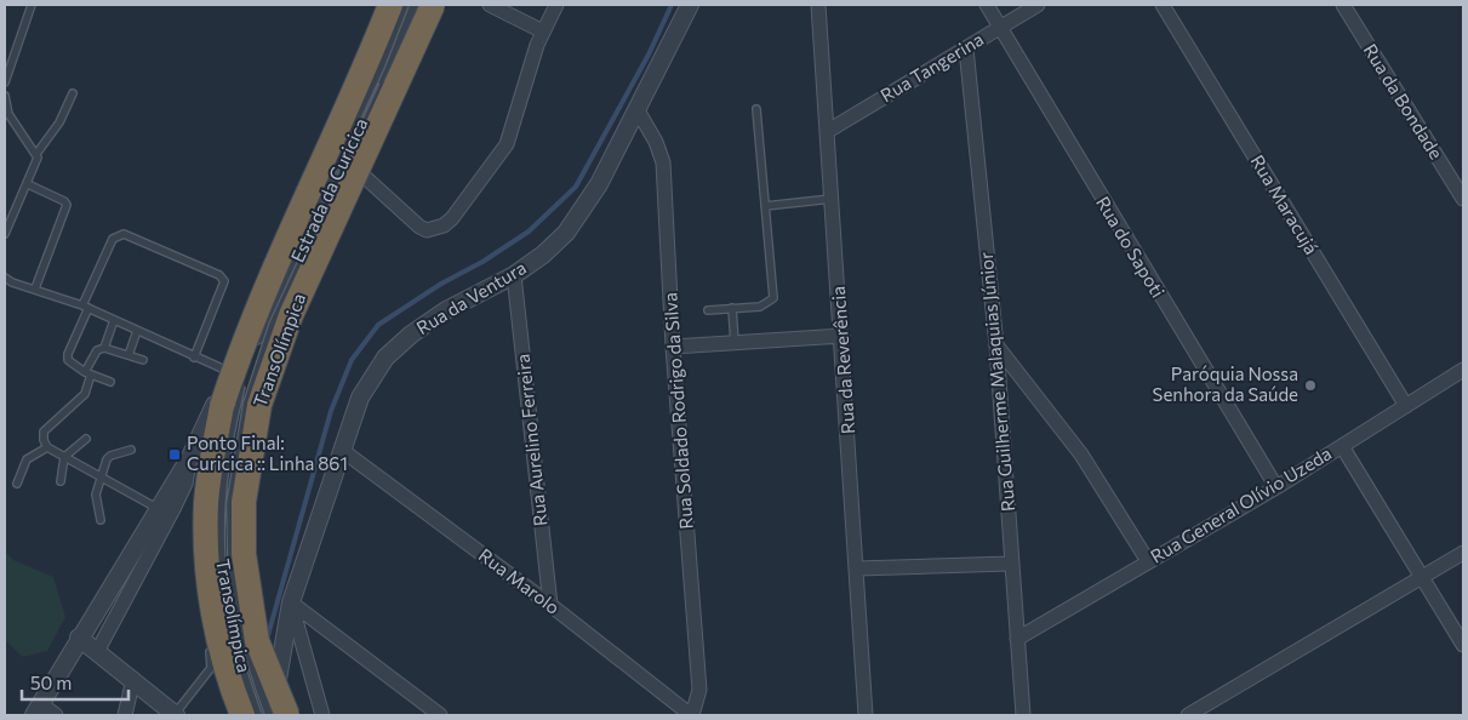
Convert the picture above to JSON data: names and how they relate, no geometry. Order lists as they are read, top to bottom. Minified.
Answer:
{"streets":{"highway":["TransOlímpica"],"street":["Rua Tangerina","Rua da Bondade","Estrada da Curicica","Rua Maracujá","Rua do Sapoti","Rua da Ventura","Rua da Reverência","Rua Guilherme Malaquias Júnior","Rua Soldado Rodrigo da Silva","Rua Aurelino Ferreira","Rua General Olívio Uzeda","Rua Marolo"],"lane":["Transolímpica"]},"crossings":[["Rua Tangerina","Rua do Sapoti"],["Rua Tangerina","Rua da Reverência"],["Rua Tangerina","Rua Guilherme Malaquias Júnior"],["Estrada da Curicica","Transolímpica"],["Rua Maracujá","Rua General Olívio Uzeda"],["Rua do Sapoti","Rua General Olívio Uzeda"],["Rua da Ventura","Rua Soldado Rodrigo da Silva"],["Rua da Ventura","Rua Aurelino Ferreira"],["Rua da Ventura","Rua Marolo"],["Rua da Ventura","Transolímpica"],["TransOlímpica","Transolímpica"],["Rua Guilherme Malaquias Júnior","Rua General Olívio Uzeda"],["Rua Soldado Rodrigo da Silva","Rua Marolo"],["Rua Aurelino Ferreira","Rua Marolo"]],"places":{"other":["Paróquia Nossa Senhora da Saúde"],"transit":["Ponto Final: Curicica :: Linha 861"]},"scale_bar":"50 m"}
